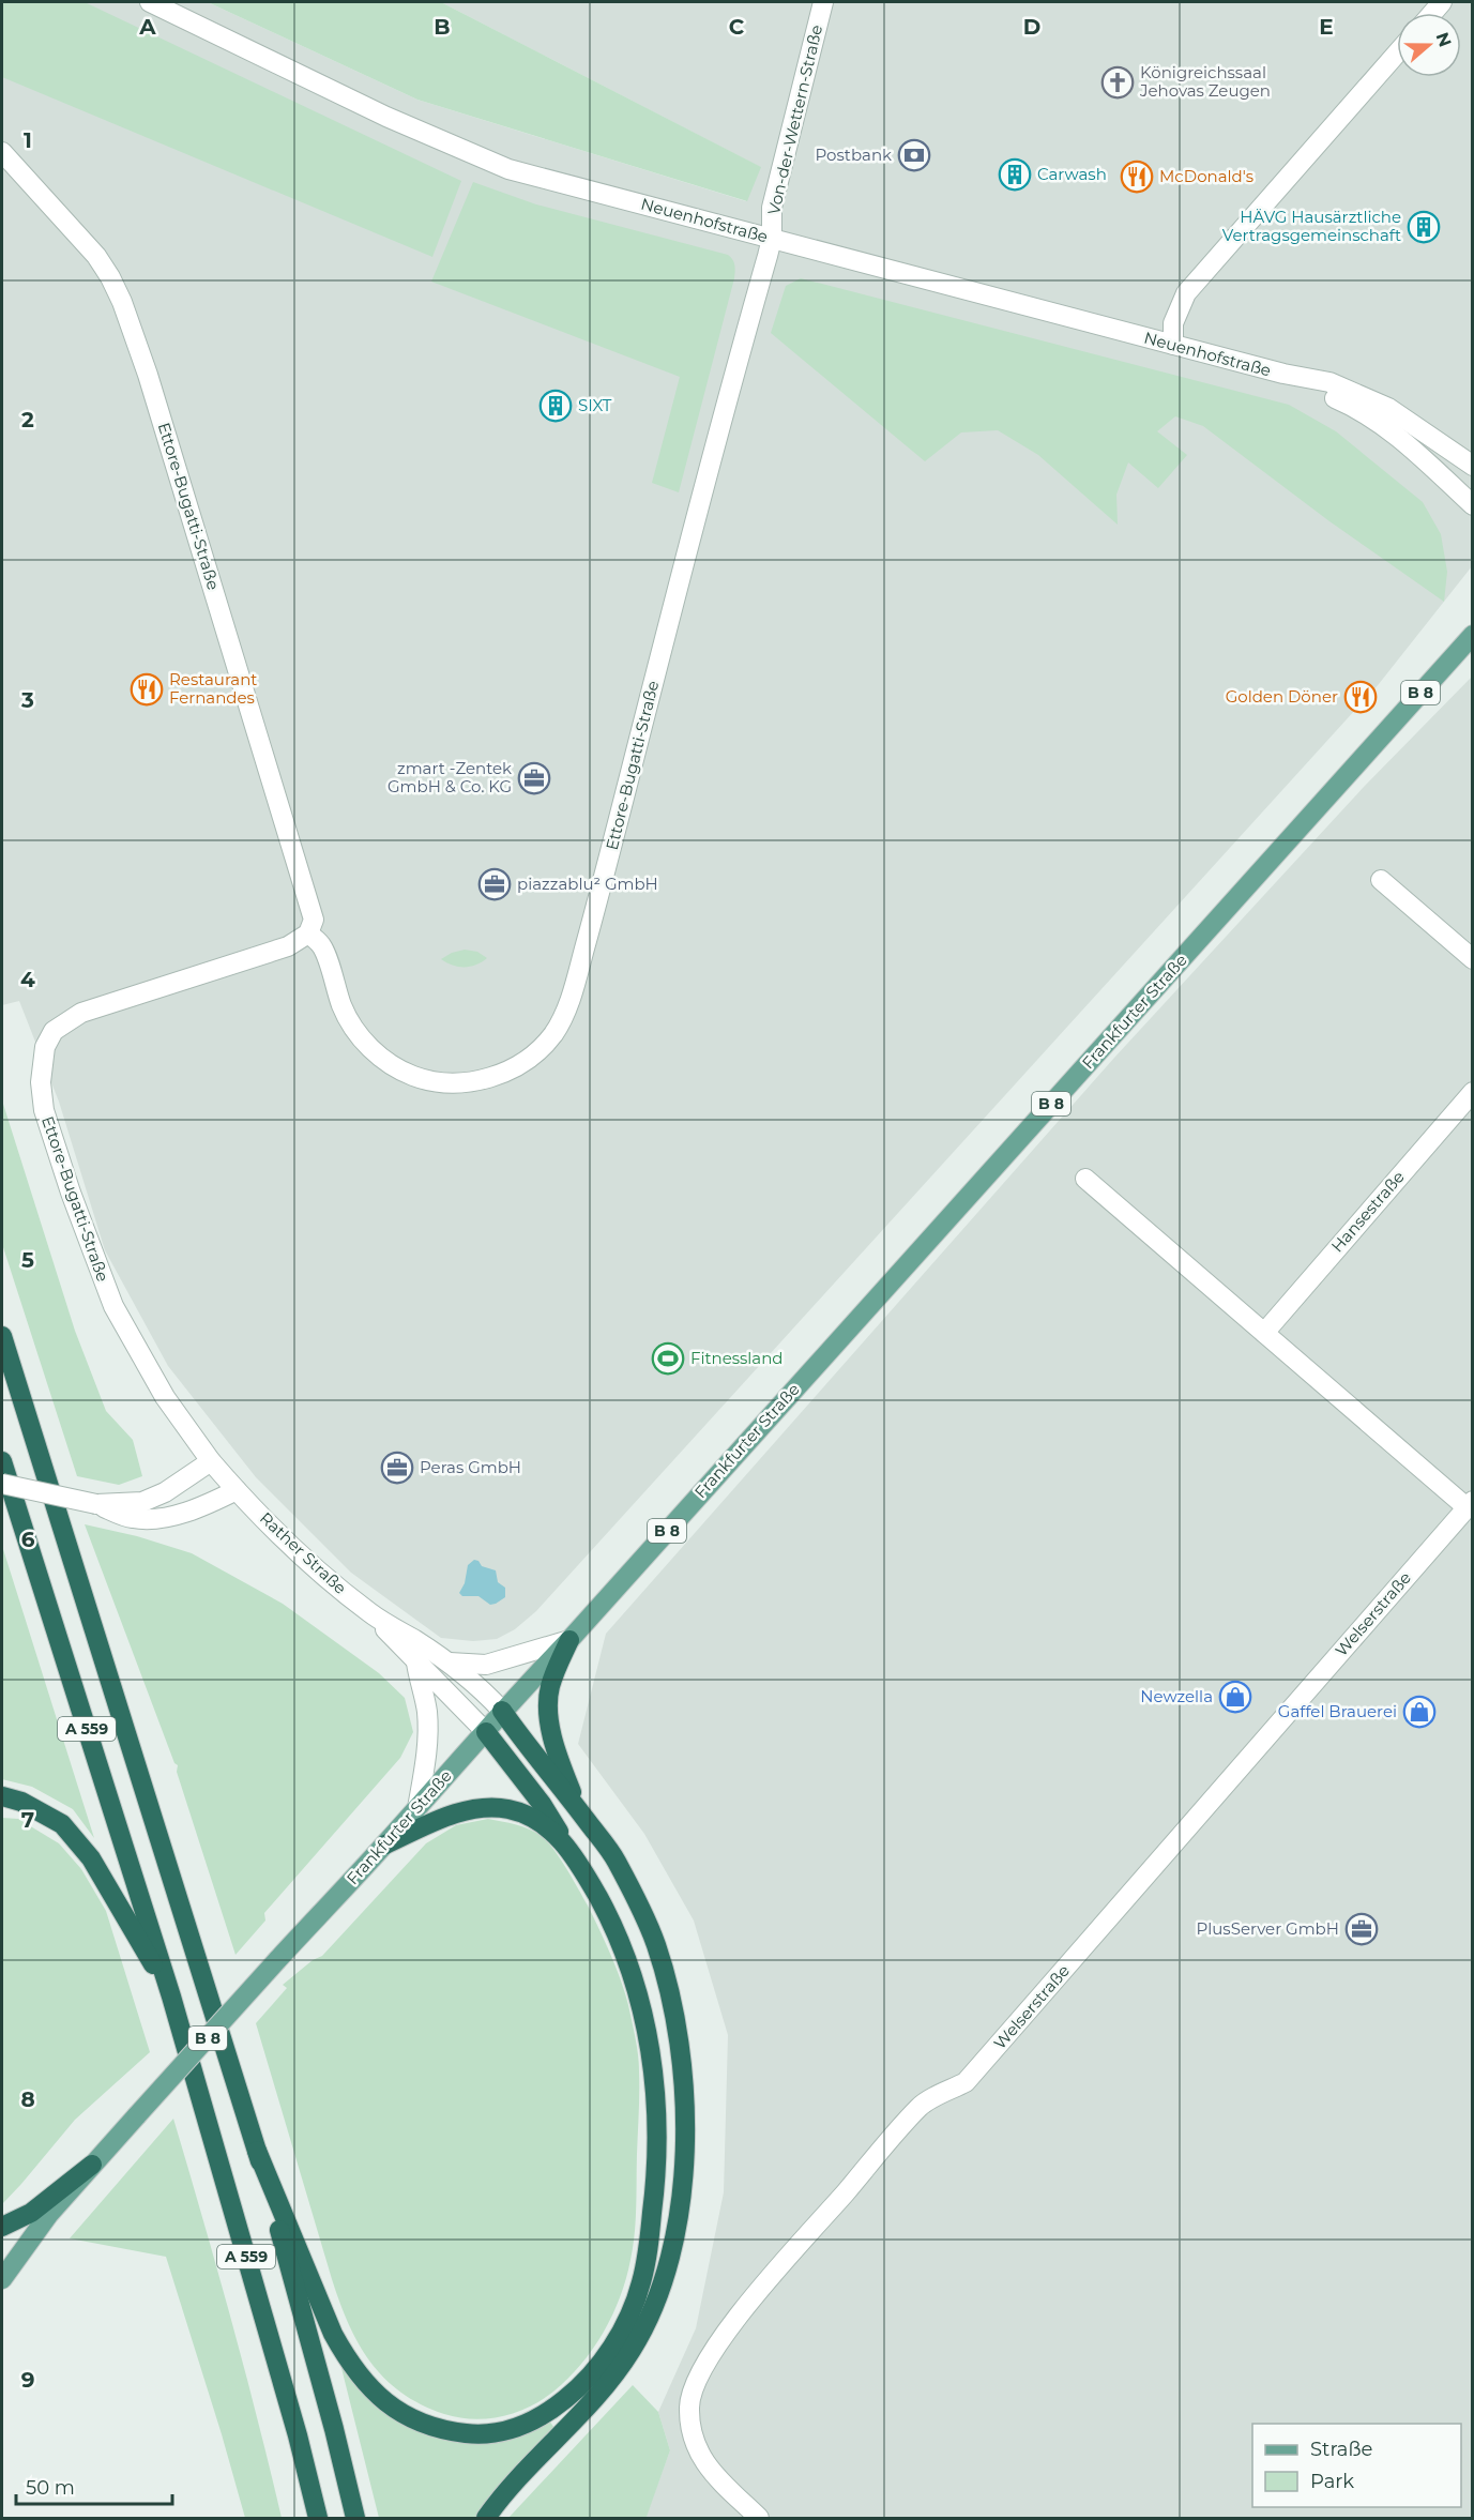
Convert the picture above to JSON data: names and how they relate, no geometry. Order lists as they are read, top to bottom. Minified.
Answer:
{"streets":{"highway":["A 559"],"main road":["B 8","Frankfurter Straße"],"street":["Von-der-Wettern-Straße","Neuenhofstraße","Ettore-Bugatti-Straße","Hansestraße","Rather Straße","Welserstraße"]},"crossings":[["Von-der-Wettern-Straße","Neuenhofstraße"],["Von-der-Wettern-Straße","Ettore-Bugatti-Straße"],["Neuenhofstraße","Ettore-Bugatti-Straße"],["Ettore-Bugatti-Straße","Rather Straße"],["Frankfurter Straße","Rather Straße"]],"places":{"church":["Königreichssaal Jehovas Zeugen"],"bank":["Postbank"],"building":["Carwash","HÄVG Hausärztliche Vertragsgemeinschaft","SIXT"],"restaurant":["McDonald's","Restaurant Fernandes","Golden Döner"],"office":["zmart -Zentek GmbH & Co. KG","piazzablu² GmbH","Peras GmbH","PlusServer GmbH"],"sports":["Fitnessland"],"shop":["Newzella","Gaffel Brauerei"]},"legend":["Straße","Park"],"scale_bar":"50 m","north":"right","grid":{"columns":["A","B","C","D","E"],"rows":["1","2","3","4","5","6","7","8","9"]}}
